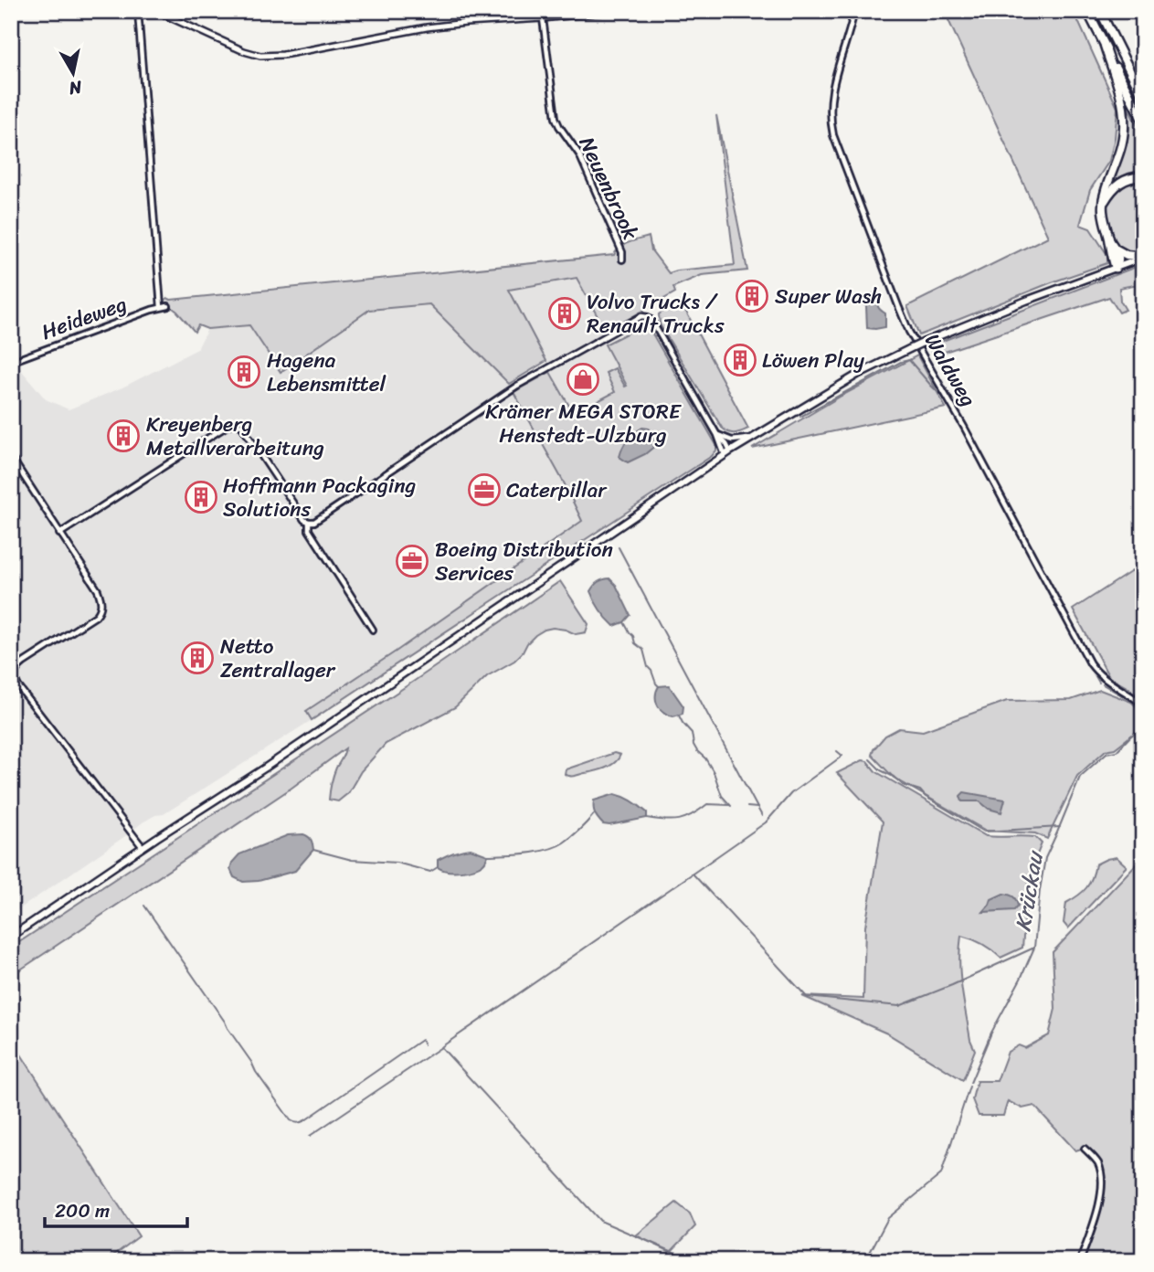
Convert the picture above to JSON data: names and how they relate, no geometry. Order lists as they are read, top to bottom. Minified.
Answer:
{"streets":{"street":["Neuenbrook","Heideweg","Waldweg"]},"water":["Krückau"],"places":{"building":["Super Wash","Volvo Trucks / Renault Trucks","Löwen Play","Hagena Lebensmittel","Kreyenberg Metallverarbeitung","Hoffmann Packaging Solutions","Netto Zentrallager"],"shop":["Krämer MEGA STORE Henstedt-Ulzburg"],"office":["Caterpillar","Boeing Distribution Services"]},"scale_bar":"200 m","north":"bottom"}
